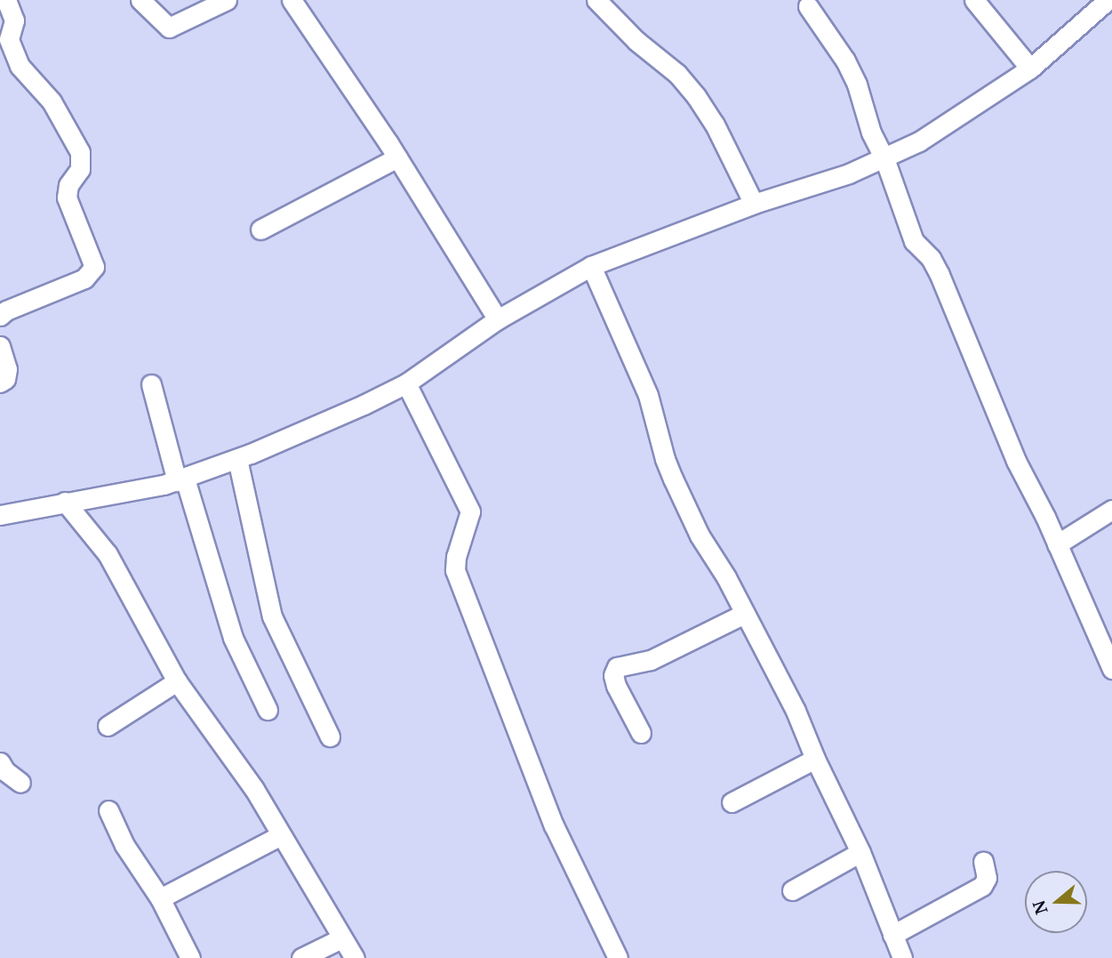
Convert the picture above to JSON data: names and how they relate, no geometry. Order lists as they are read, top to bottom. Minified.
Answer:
{"north":"left"}
